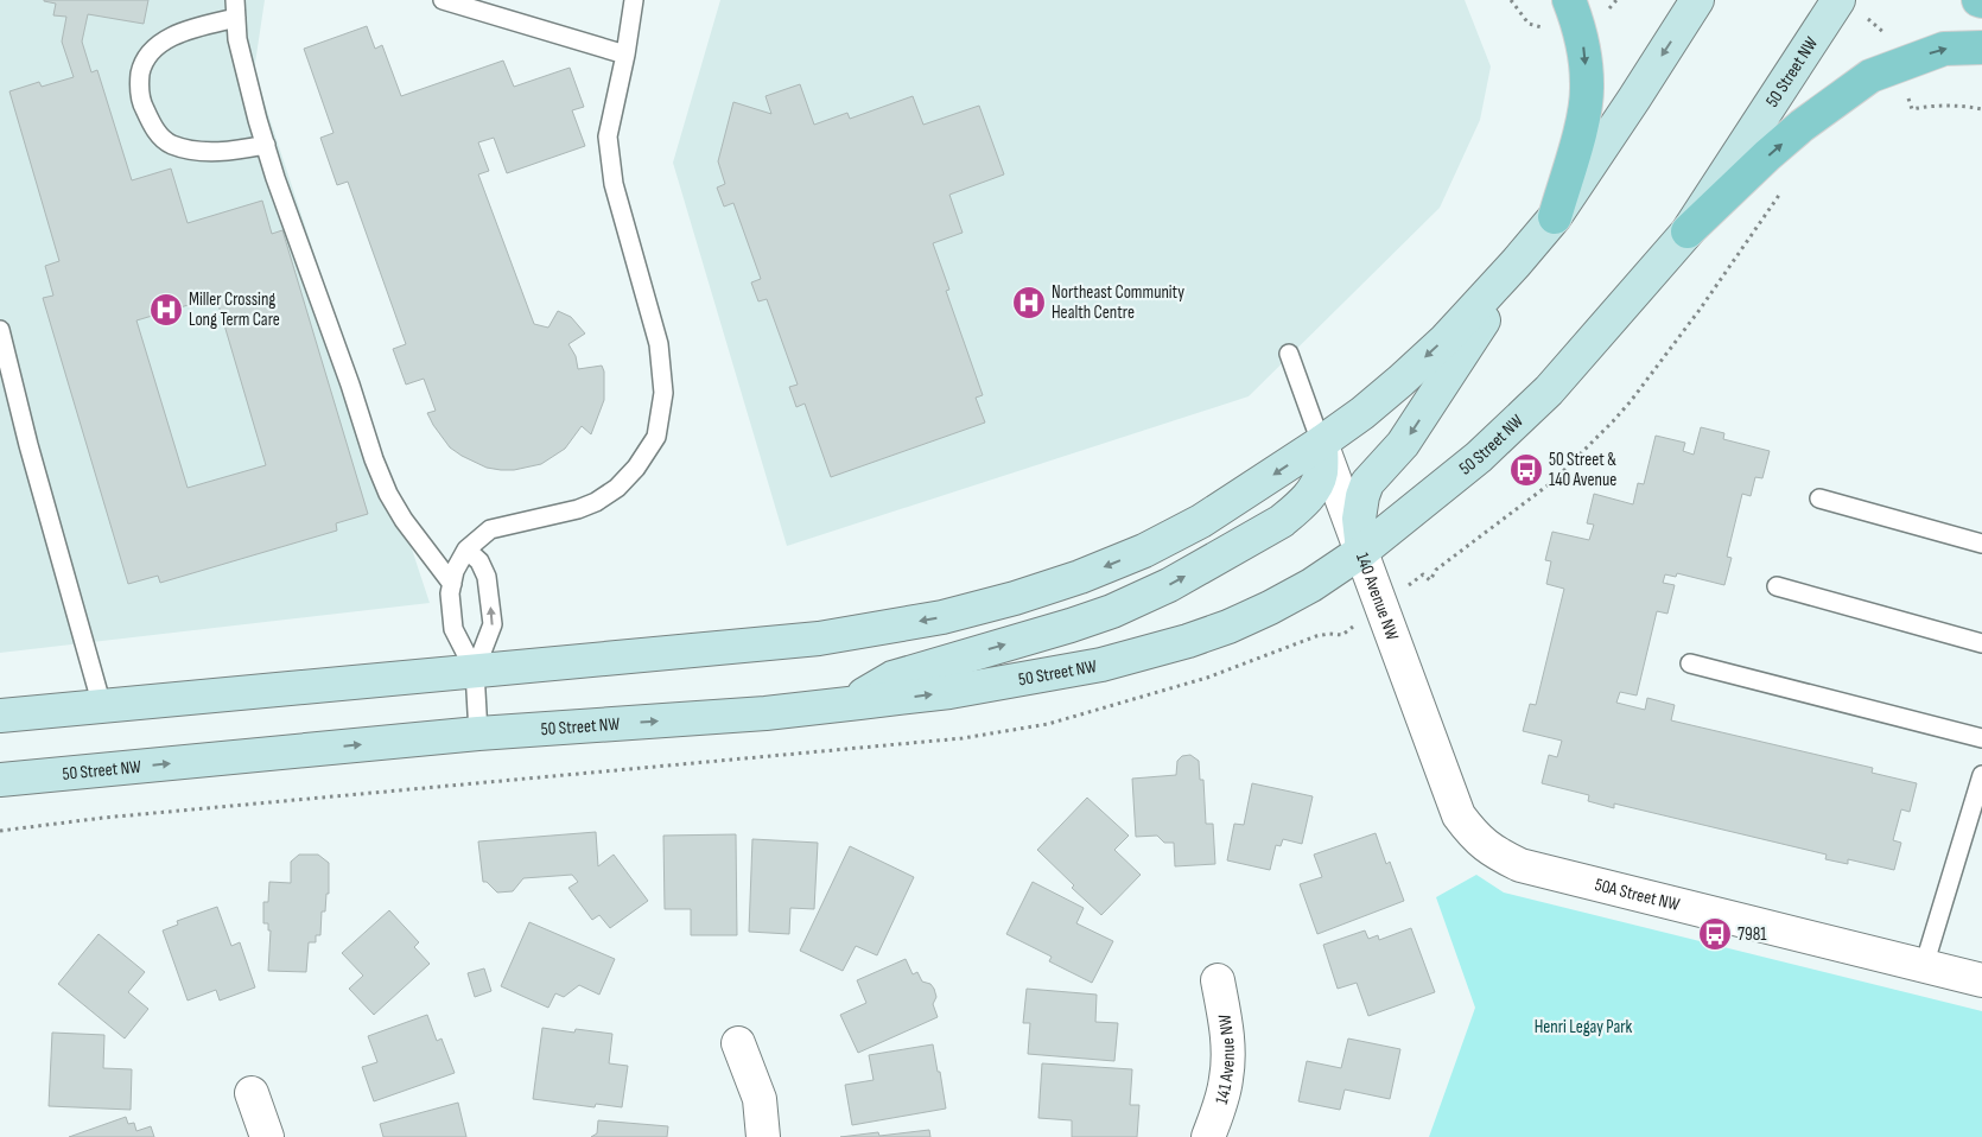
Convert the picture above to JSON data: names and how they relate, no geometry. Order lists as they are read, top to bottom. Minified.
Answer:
{"streets":{"main road":["50 Street NW"],"street":["140 Avenue NW","50A Street NW","141 Avenue NW"]},"crossings":[["50 Street NW","140 Avenue NW"],["140 Avenue NW","50A Street NW"]],"parks":["Henri Legay Park"],"places":{"hospital":["Northeast Community Health Centre","Miller Crossing Long Term Care"],"bus stop":["50 Street & 140 Avenue","7981"]}}
